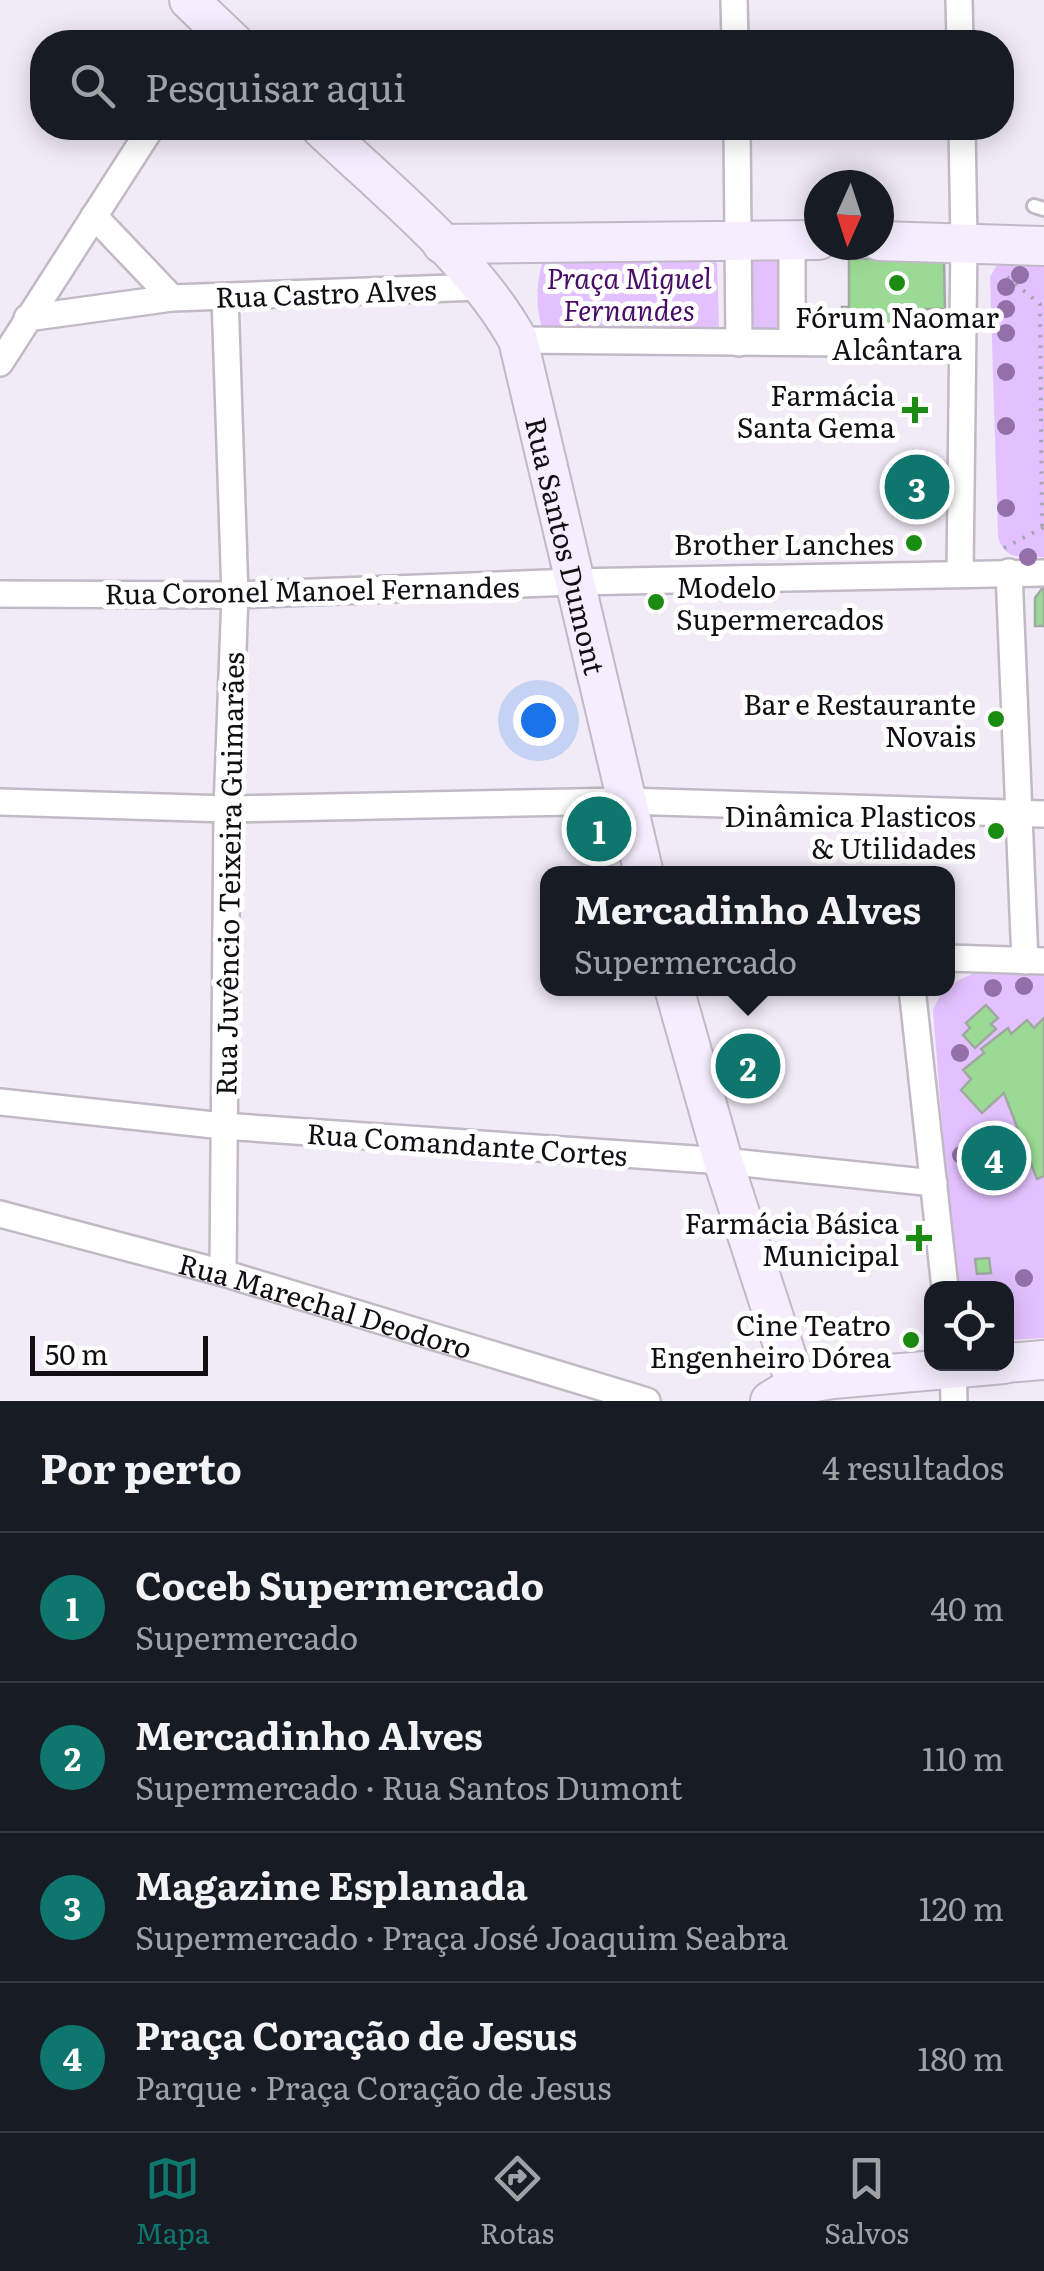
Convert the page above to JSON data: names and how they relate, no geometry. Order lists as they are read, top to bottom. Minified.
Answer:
{"streets":{"main road":["Rua Santos Dumont"],"street":["Rua Castro Alves","Rua Coronel Manoel Fernandes","Rua Juvêncio Teixeira Guimarães","Rua Comandante Cortes","Rua Marechal Deodoro"]},"crossings":[["Rua Castro Alves","Rua Santos Dumont"],["Rua Castro Alves","Rua Juvêncio Teixeira Guimarães"],["Rua Santos Dumont","Rua Coronel Manoel Fernandes"],["Rua Coronel Manoel Fernandes","Rua Juvêncio Teixeira Guimarães"],["Rua Juvêncio Teixeira Guimarães","Rua Comandante Cortes"],["Rua Juvêncio Teixeira Guimarães","Rua Marechal Deodoro"]],"parks":["Praça Miguel Fernandes"],"places":{"other":["Fórum Naomar Alcântara","Brother Lanches","Modelo Supermercados","Bar e Restaurante Novais","Dinâmica Plasticos & Utilidades","Cine Teatro Engenheiro Dórea"],"health":["Farmácia Santa Gema","Farmácia Básica Municipal"]},"scale_bar":"50 m","north":"bottom","page":{"search":"Pesquisar aqui","pins":["3","1","2","4"],"popup":["Mercadinho Alves","Supermercado"],"scale":"50 m","heading":["Por perto","4 resultados"],"list":[{"mark":"1","name":"Coceb Supermercado","note":"Supermercado","value":"40 m"},{"mark":"2","name":"Mercadinho Alves","note":"Supermercado · Rua Santos Dumont","value":"110 m"},{"mark":"3","name":"Magazine Esplanada","note":"Supermercado · Praça José Joaquim Seabra","value":"120 m"},{"mark":"4","name":"Praça Coração de Jesus","note":"Parque · Praça Coração de Jesus","value":"180 m"}],"nav":["Mapa","Rotas","Salvos"]}}
